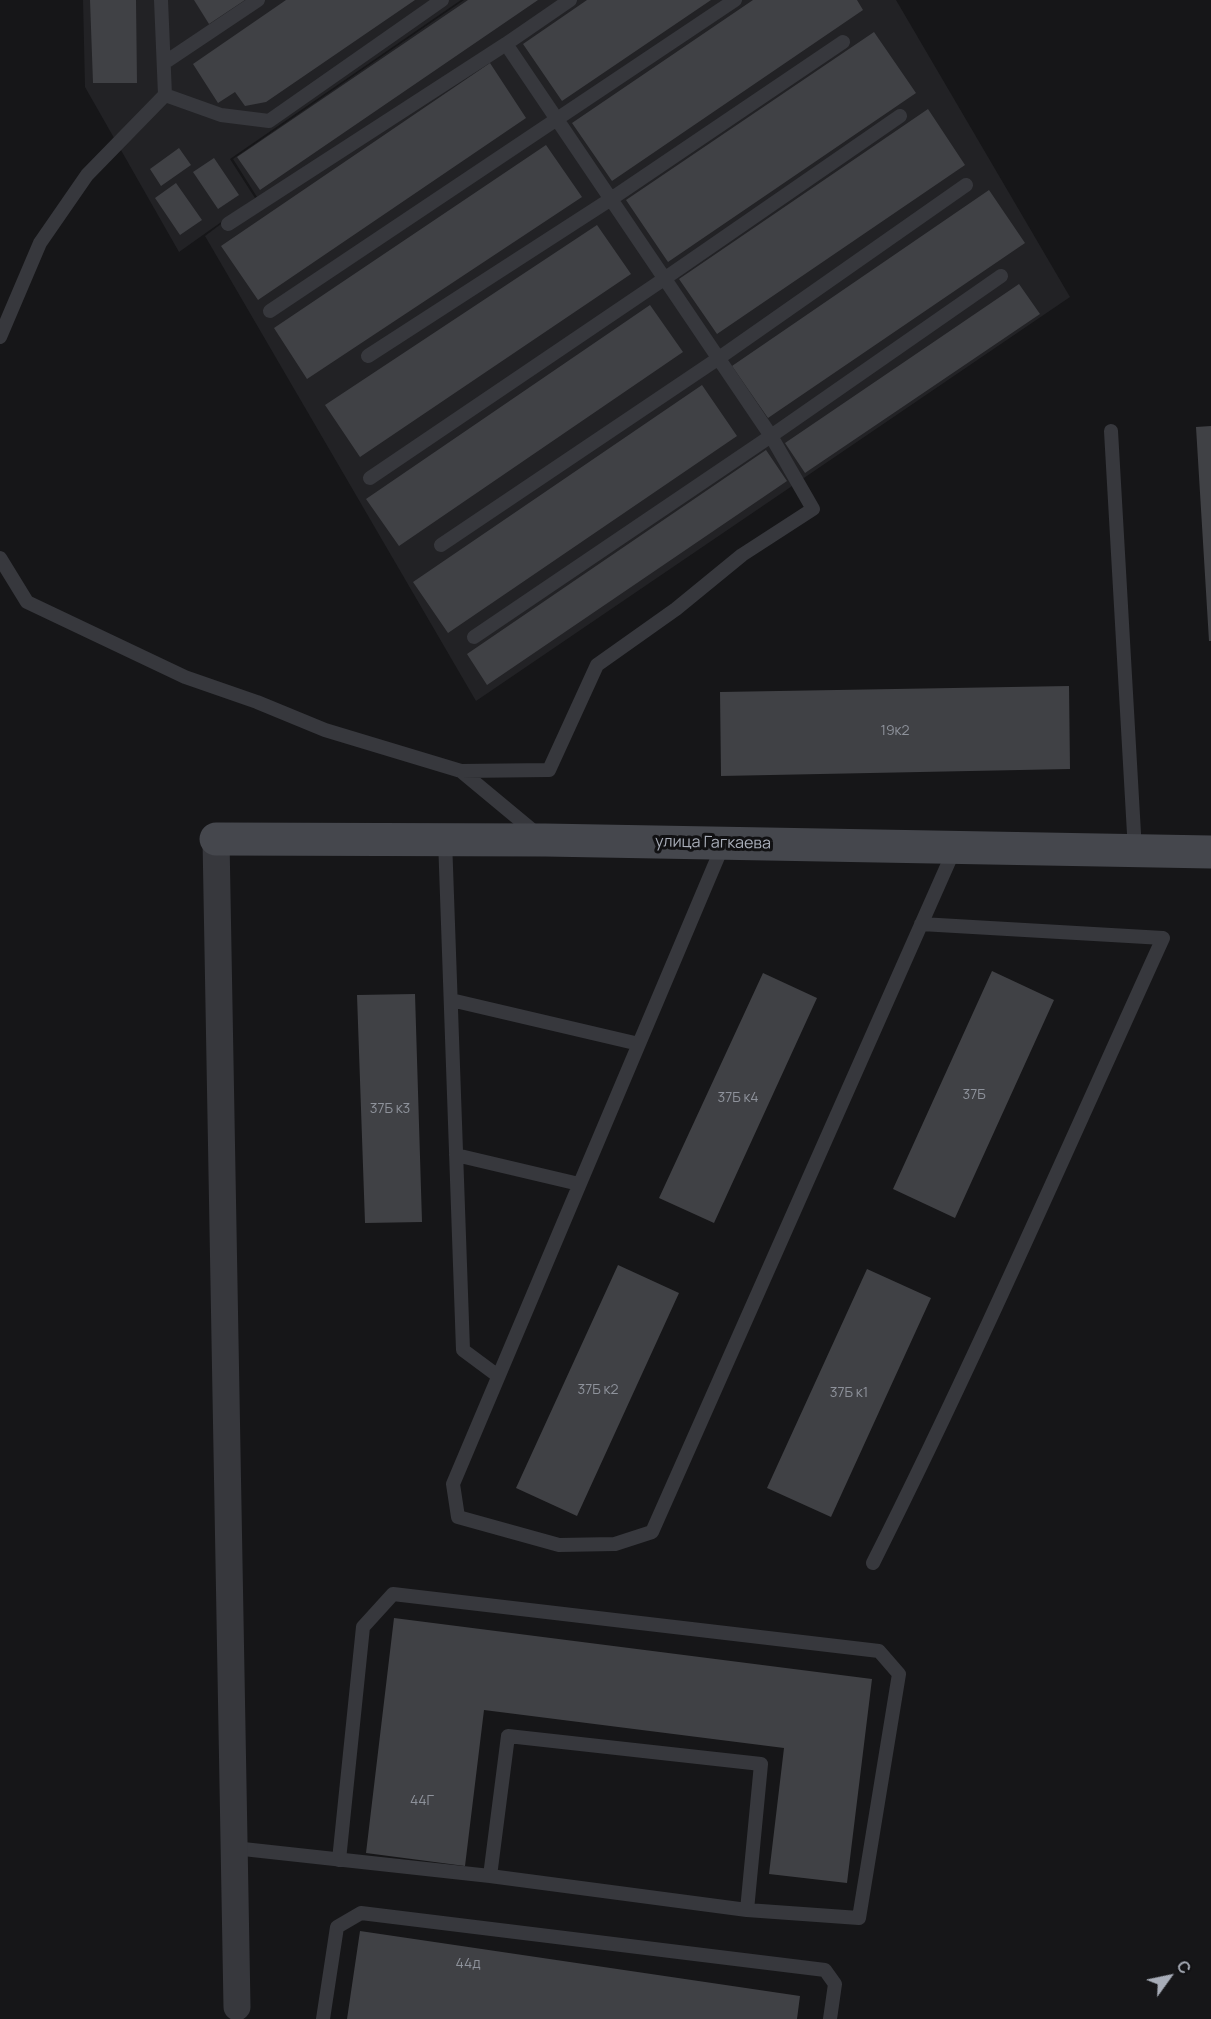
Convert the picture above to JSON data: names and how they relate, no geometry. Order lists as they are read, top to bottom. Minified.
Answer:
{"streets":{"street":["улица Гагкаева"]},"house_numbers":["19к2","37Б","37Б к4","37Б к3","37Б к2","37Б к1","44Г","44д"],"north":"top right"}
